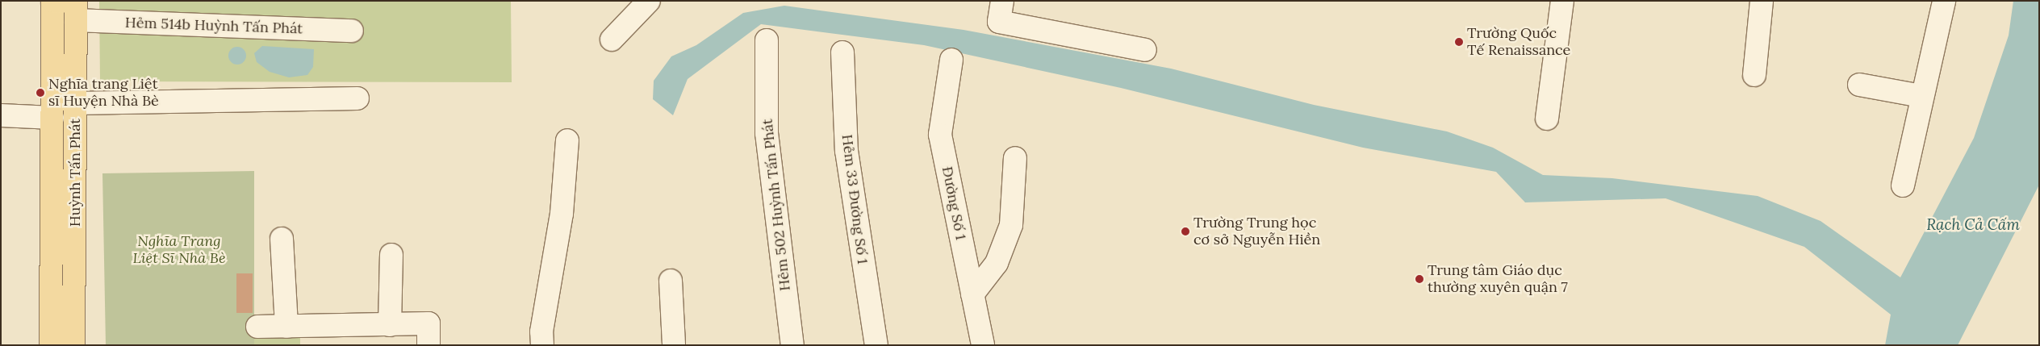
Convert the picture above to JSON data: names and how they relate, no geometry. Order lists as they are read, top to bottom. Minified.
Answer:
{"streets":{"main road":["Huỳnh Tấn Phát"],"street":["Hẻm 514b Huỳnh Tấn Phát","Hẻm 33 Đường Số 1","Đường Số 1","Hẻm 502 Huỳnh Tấn Phát"]},"crossings":[["Hẻm 514b Huỳnh Tấn Phát","Huỳnh Tấn Phát"]],"water":["Rạch Cả Cấm"],"parks":["Nghĩa Trang Liệt Sĩ Nhà Bè"],"places":["Trường Quốc Tế Renaissance","Nghĩa trang Liệt sĩ Huyện Nhà Bè","Trường Trung học cơ sở Nguyễn Hiền","Trung tâm Giáo dục thường xuyên quận 7"]}
